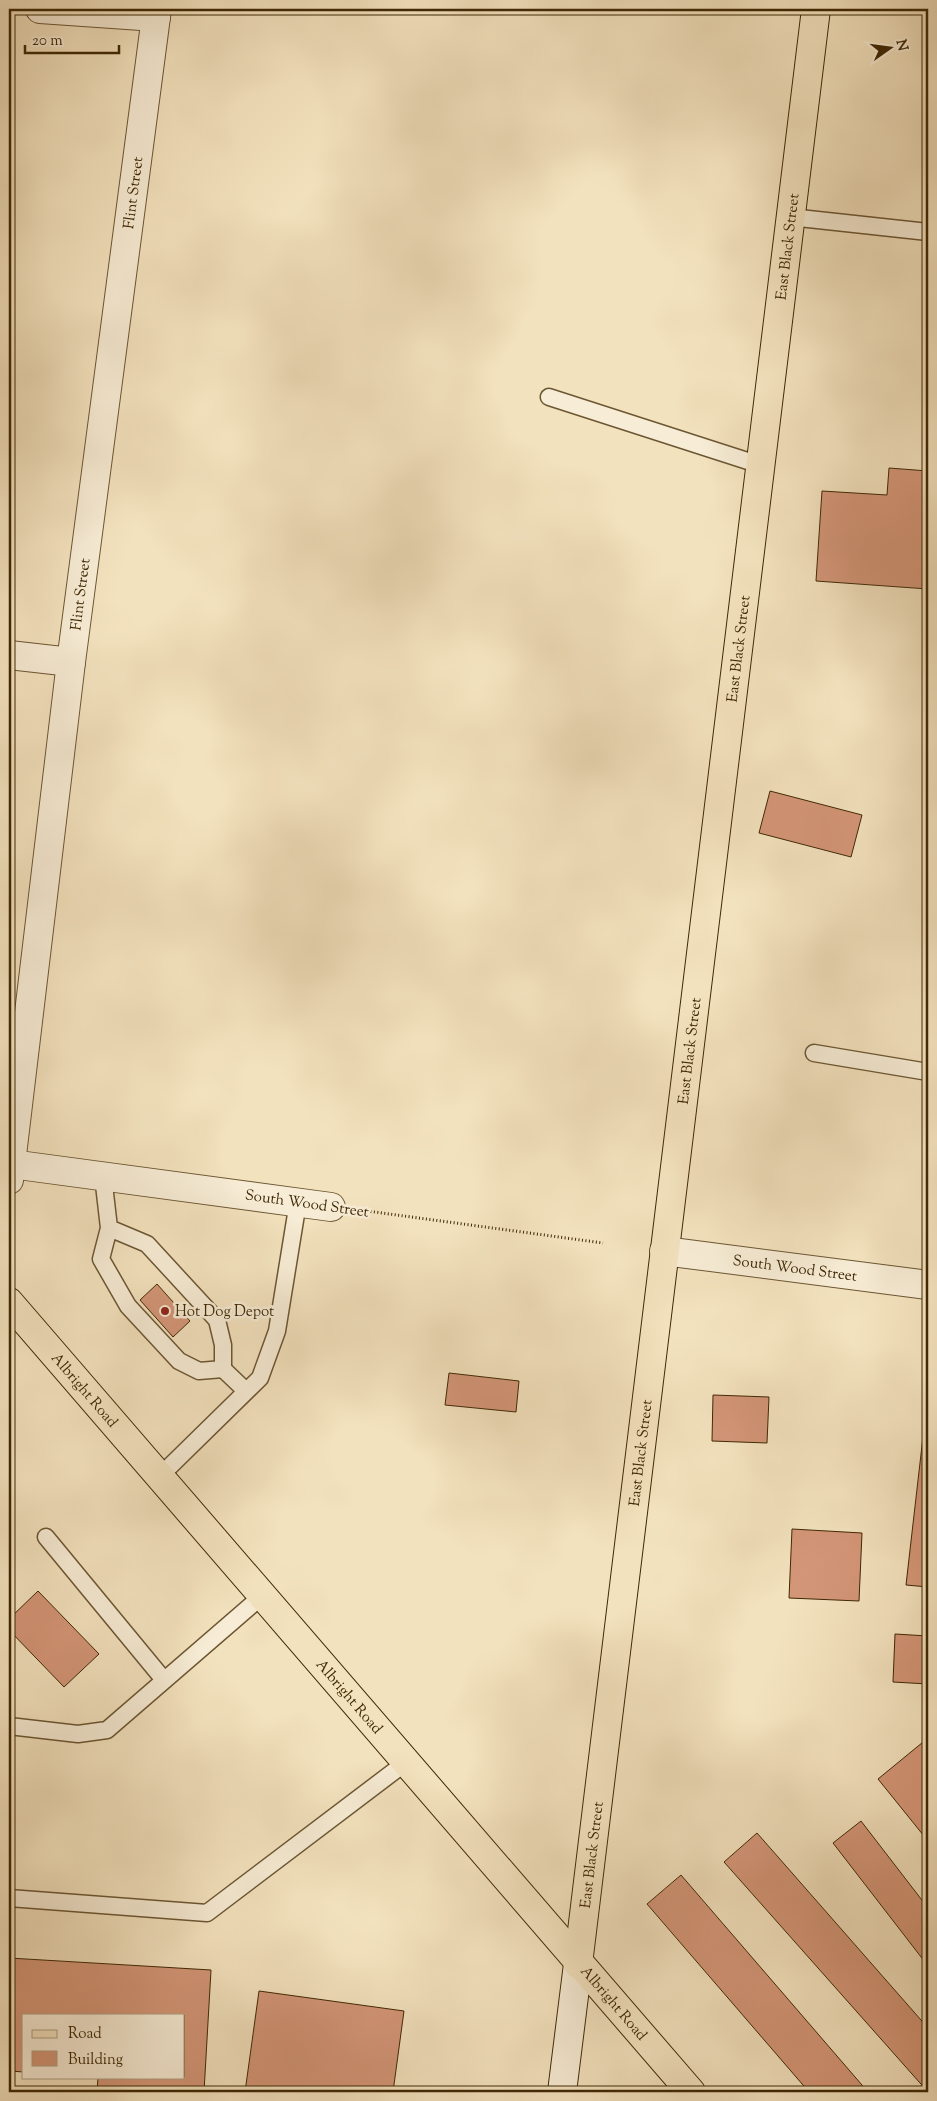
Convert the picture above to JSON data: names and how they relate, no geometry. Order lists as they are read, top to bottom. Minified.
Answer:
{"streets":{"main road":["East Black Street","Albright Road"],"street":["Flint Street","South Wood Street"]},"crossings":[["Flint Street","South Wood Street"],["East Black Street","South Wood Street"],["East Black Street","Albright Road"]],"places":["Hot Dog Depot"],"legend":["Road","Building"],"scale_bar":"20 m","north":"right"}
